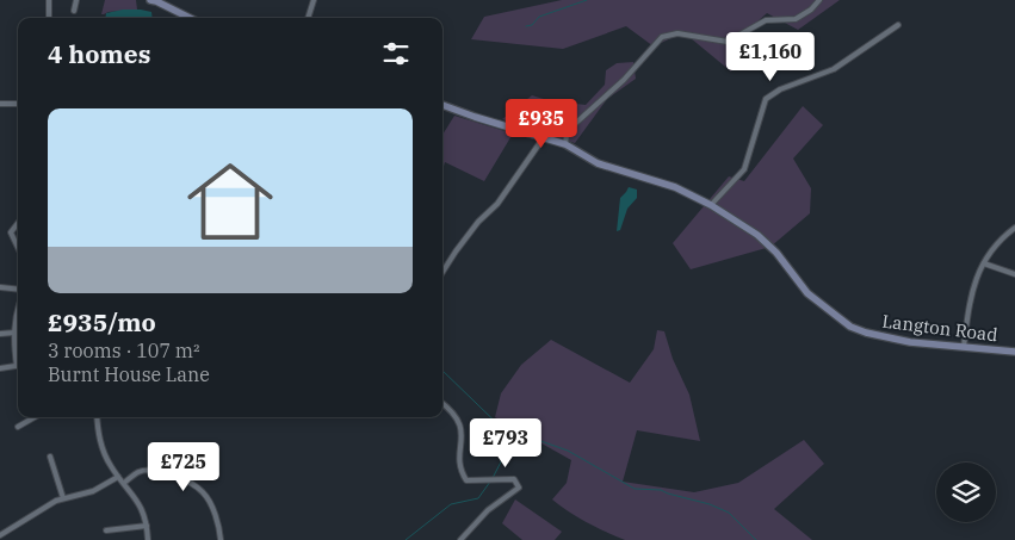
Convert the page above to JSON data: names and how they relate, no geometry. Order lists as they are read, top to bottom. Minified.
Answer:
{"streets":{"street":["Langton Road"]},"page":{"heading":"4 homes","price":["£1,160","£935","£793","£725"],"list":[{"name":"£935/mo","note":"3 rooms · 107 m² · Burnt House Lane"}]}}
